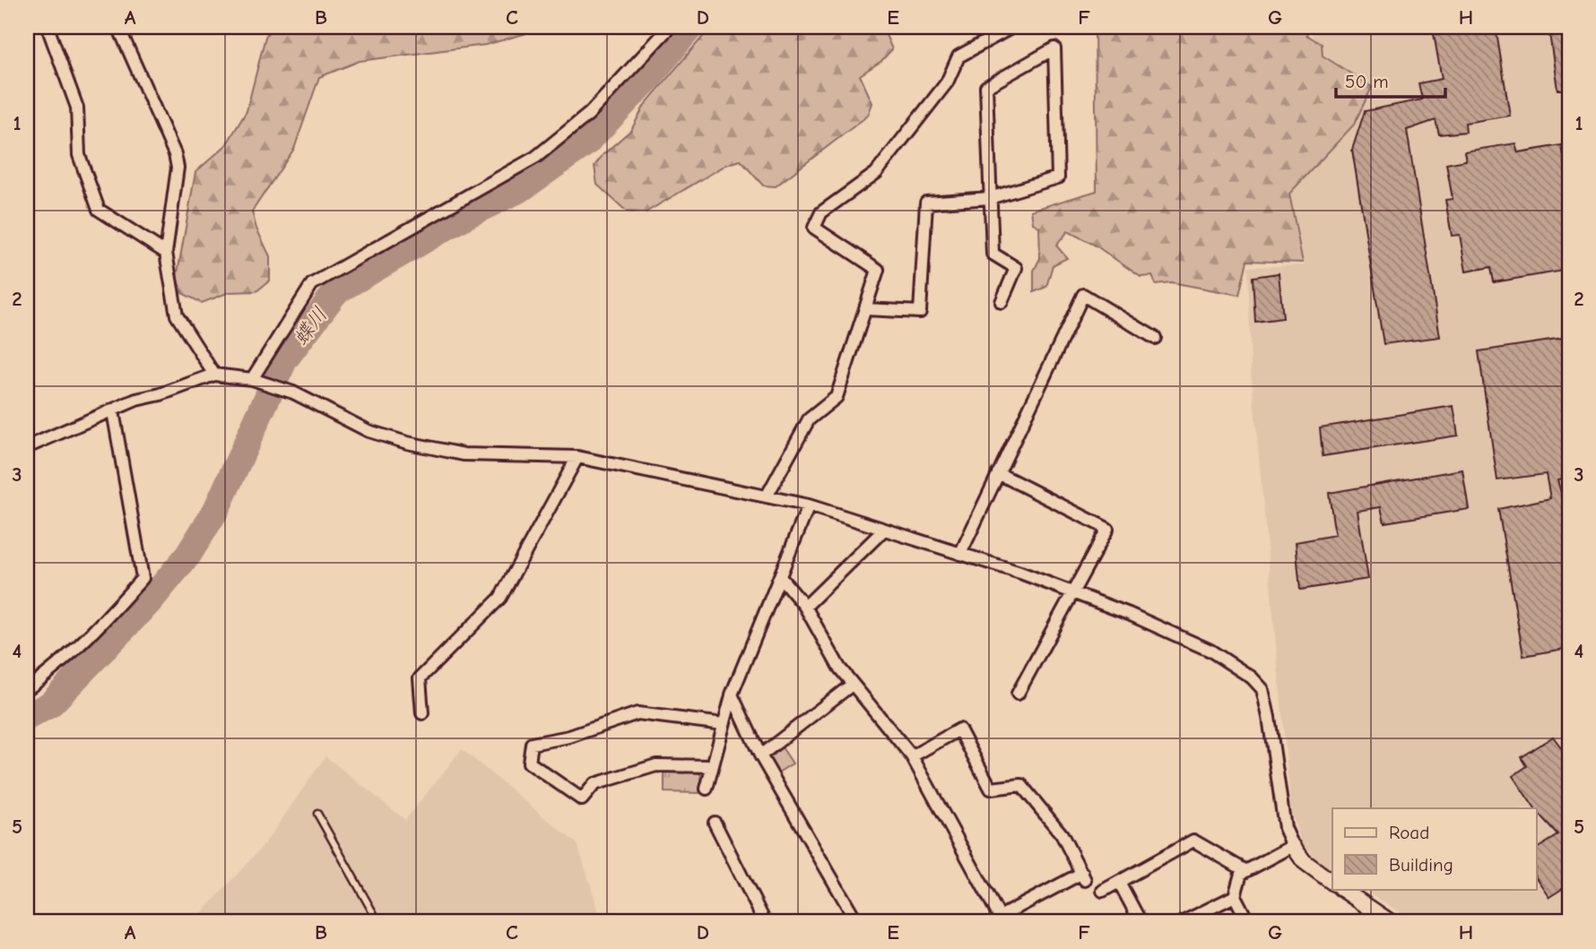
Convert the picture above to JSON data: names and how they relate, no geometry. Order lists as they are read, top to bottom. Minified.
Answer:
{"water":["蝶川"],"legend":["Road","Building"],"scale_bar":"50 m","grid":{"columns":["A","B","C","D","E","F","G","H"],"rows":["1","2","3","4","5"]}}
